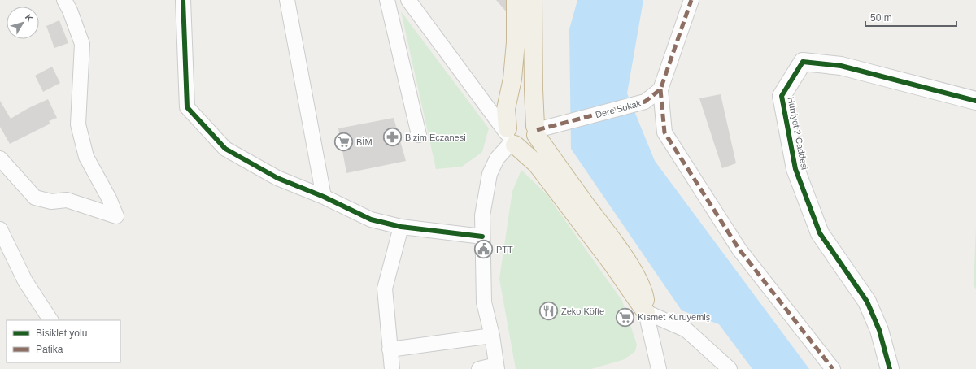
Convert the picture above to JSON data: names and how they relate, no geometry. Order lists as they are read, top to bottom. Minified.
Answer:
{"streets":{"street":["Dere Sokak","Hürriyet 2 Caddesi"]},"places":{"pharmacy":["Bizim Eczanesi"],"supermarket":["BİM","Kısmet Kuruyemiş"],"public building":["PTT"],"restaurant":["Zeko Köfte"]},"legend":["Bisiklet yolu","Patika"],"scale_bar":"50 m","north":"top right"}
